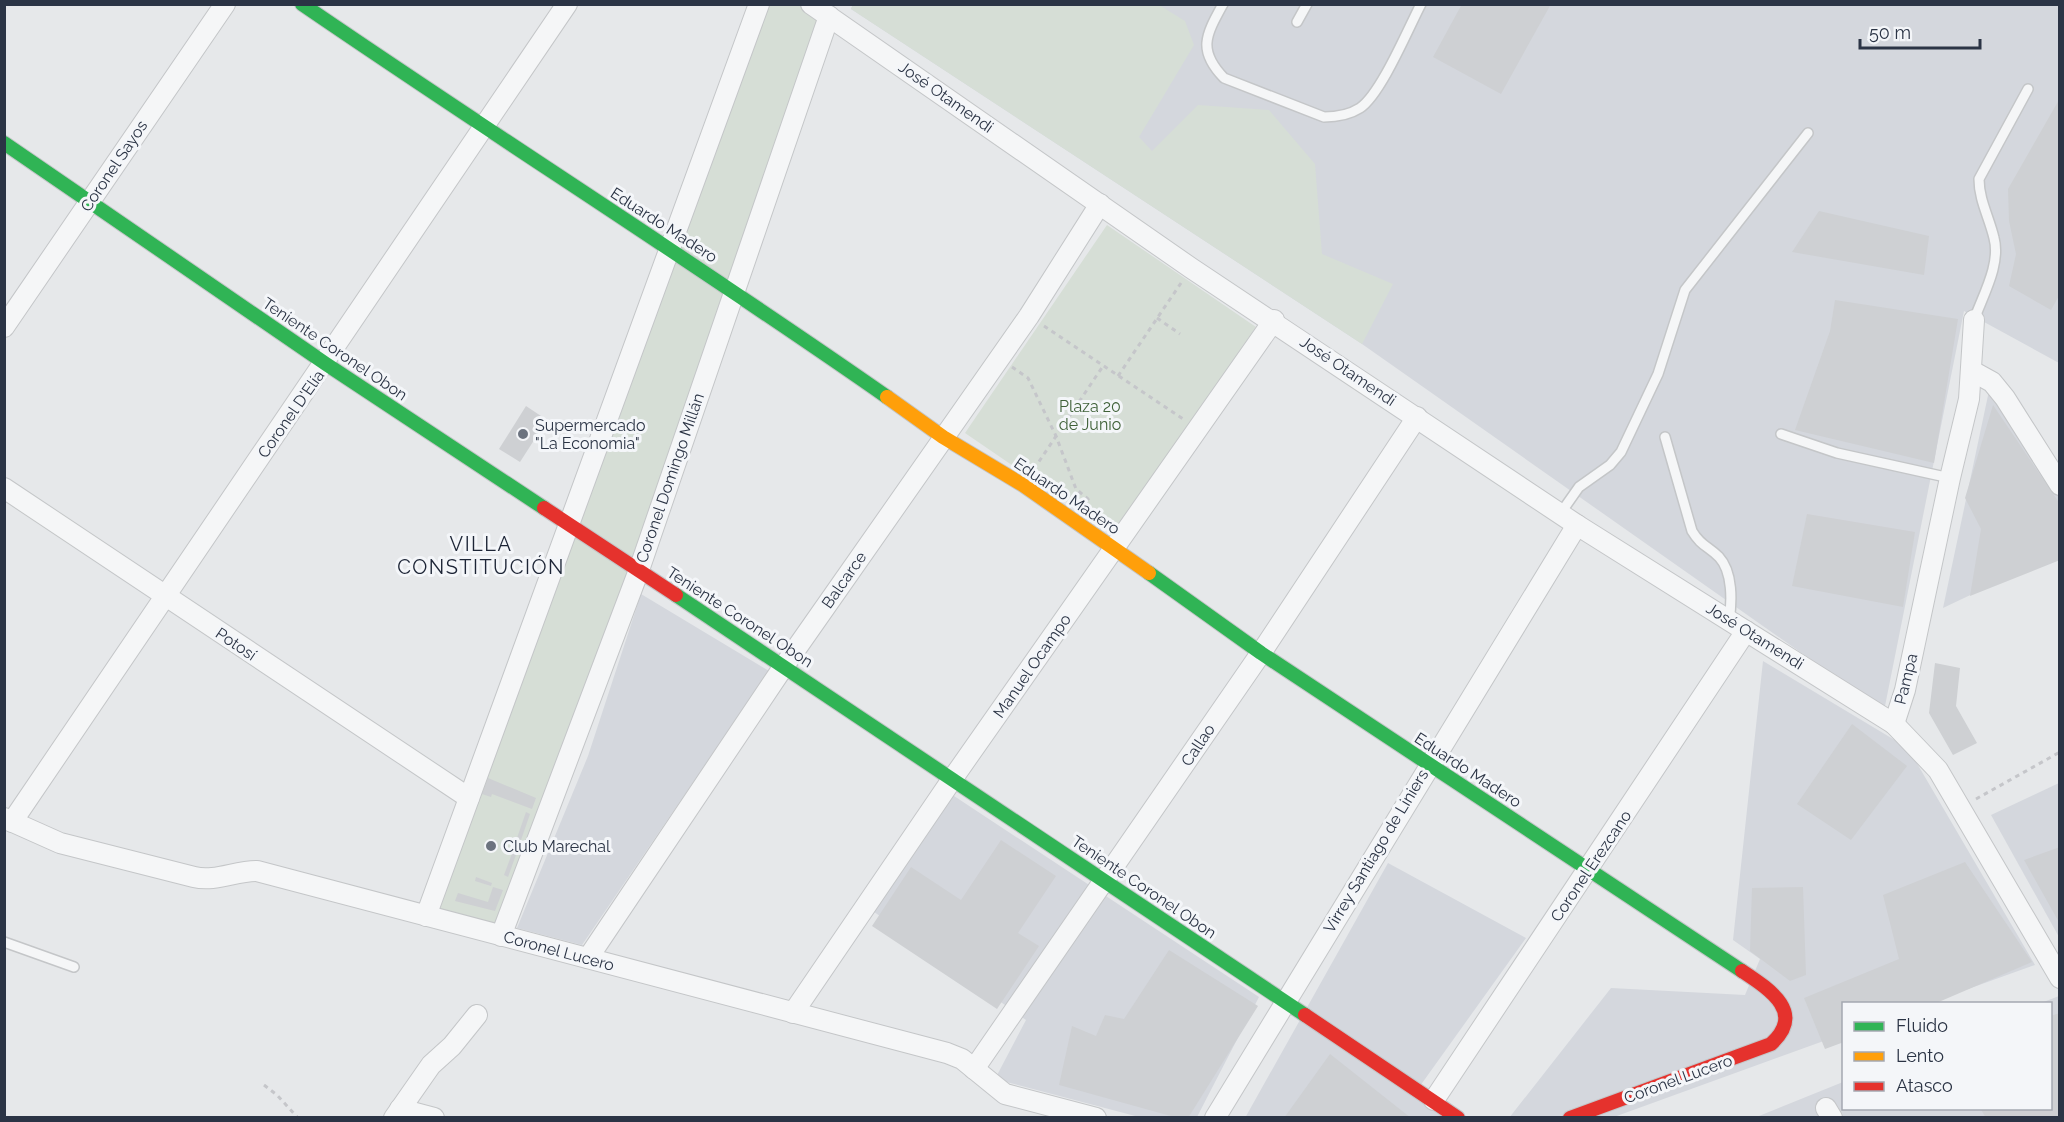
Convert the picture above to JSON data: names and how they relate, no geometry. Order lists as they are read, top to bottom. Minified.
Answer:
{"streets":{"street":["José Otamendi","Coronel Sayos","Eduardo Madero","Teniente Coronel Obon","Coronel D'Elía","Coronel Domingo Millán","Balcarce","Potosí","Manuel Ocampo","Pampa","Callao","Virrey Santiago de Liniers","Coronel Erezcano","Coronel Lucero"]},"crossings":[["José Otamendi","Coronel Domingo Millán"],["José Otamendi","Balcarce"],["José Otamendi","Manuel Ocampo"],["José Otamendi","Pampa"],["José Otamendi","Callao"],["José Otamendi","Virrey Santiago de Liniers"],["José Otamendi","Coronel Erezcano"],["Coronel Sayos","Teniente Coronel Obon"],["Eduardo Madero","Coronel D'Elía"],["Eduardo Madero","Coronel Domingo Millán"],["Eduardo Madero","Balcarce"],["Eduardo Madero","Manuel Ocampo"],["Eduardo Madero","Callao"],["Eduardo Madero","Virrey Santiago de Liniers"],["Eduardo Madero","Coronel Erezcano"],["Eduardo Madero","Coronel Lucero"],["Teniente Coronel Obon","Coronel D'Elía"],["Teniente Coronel Obon","Coronel Domingo Millán"],["Teniente Coronel Obon","Balcarce"],["Teniente Coronel Obon","Manuel Ocampo"],["Teniente Coronel Obon","Callao"],["Teniente Coronel Obon","Virrey Santiago de Liniers"],["Teniente Coronel Obon","Coronel Erezcano"],["Coronel D'Elía","Potosí"],["Coronel D'Elía","Coronel Lucero"],["Coronel Domingo Millán","Coronel Lucero"],["Balcarce","Coronel Lucero"],["Manuel Ocampo","Coronel Lucero"],["Callao","Coronel Lucero"]],"districts":["VILLA CONSTITUCIÓN"],"parks":["Plaza 20 de Junio"],"places":["Supermercado \"La Economia\"","Club Marechal"],"legend":["Fluido","Lento","Atasco"],"scale_bar":"50 m"}
